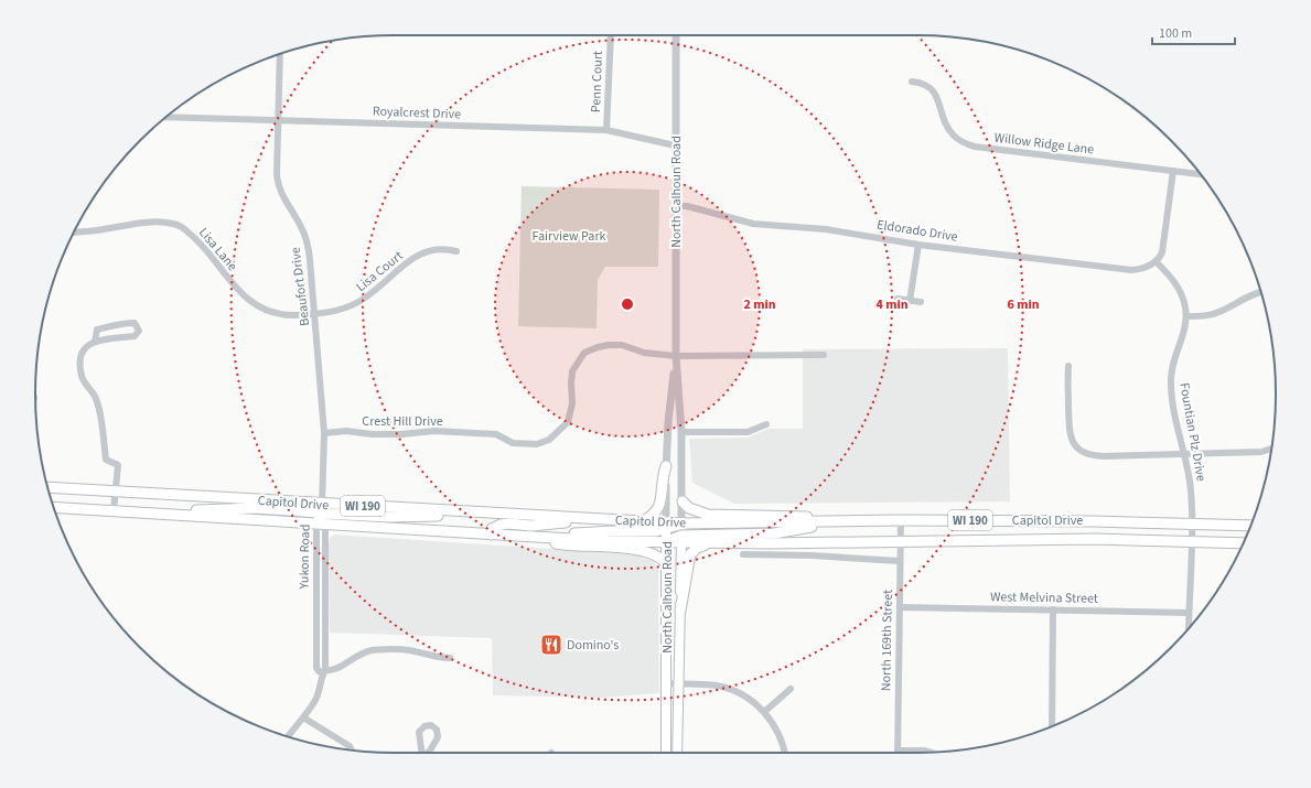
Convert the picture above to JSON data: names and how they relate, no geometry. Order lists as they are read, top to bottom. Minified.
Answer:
{"streets":{"main road":["North Calhoun Road","Capitol Drive","WI 190"],"street":["Penn Court","Royalcrest Drive","Willow Ridge Lane","Eldorado Drive","Lisa Lane","Lisa Court","Beaufort Drive","Crest Hill Drive","Fountian Plz Drive","Yukon Road","West Melvina Street","North 169th Street"]},"crossings":[["Penn Court","Royalcrest Drive"],["Royalcrest Drive","North Calhoun Road"],["Royalcrest Drive","Beaufort Drive"],["North Calhoun Road","Eldorado Drive"],["North Calhoun Road","Crest Hill Drive"],["North Calhoun Road","Capitol Drive"],["Eldorado Drive","Fountian Plz Drive"],["Lisa Lane","Lisa Court"],["Lisa Lane","Beaufort Drive"],["Lisa Court","Beaufort Drive"],["Beaufort Drive","Crest Hill Drive"],["Beaufort Drive","Capitol Drive"],["Beaufort Drive","Yukon Road"],["Fountian Plz Drive","Capitol Drive"],["Fountian Plz Drive","West Melvina Street"],["Capitol Drive","Yukon Road"],["Capitol Drive","North 169th Street"],["West Melvina Street","North 169th Street"]],"parks":["Fairview Park"],"places":{"restaurant":["Domino's"]},"scale_bar":"100 m","rings":["2 min","4 min","6 min"]}
